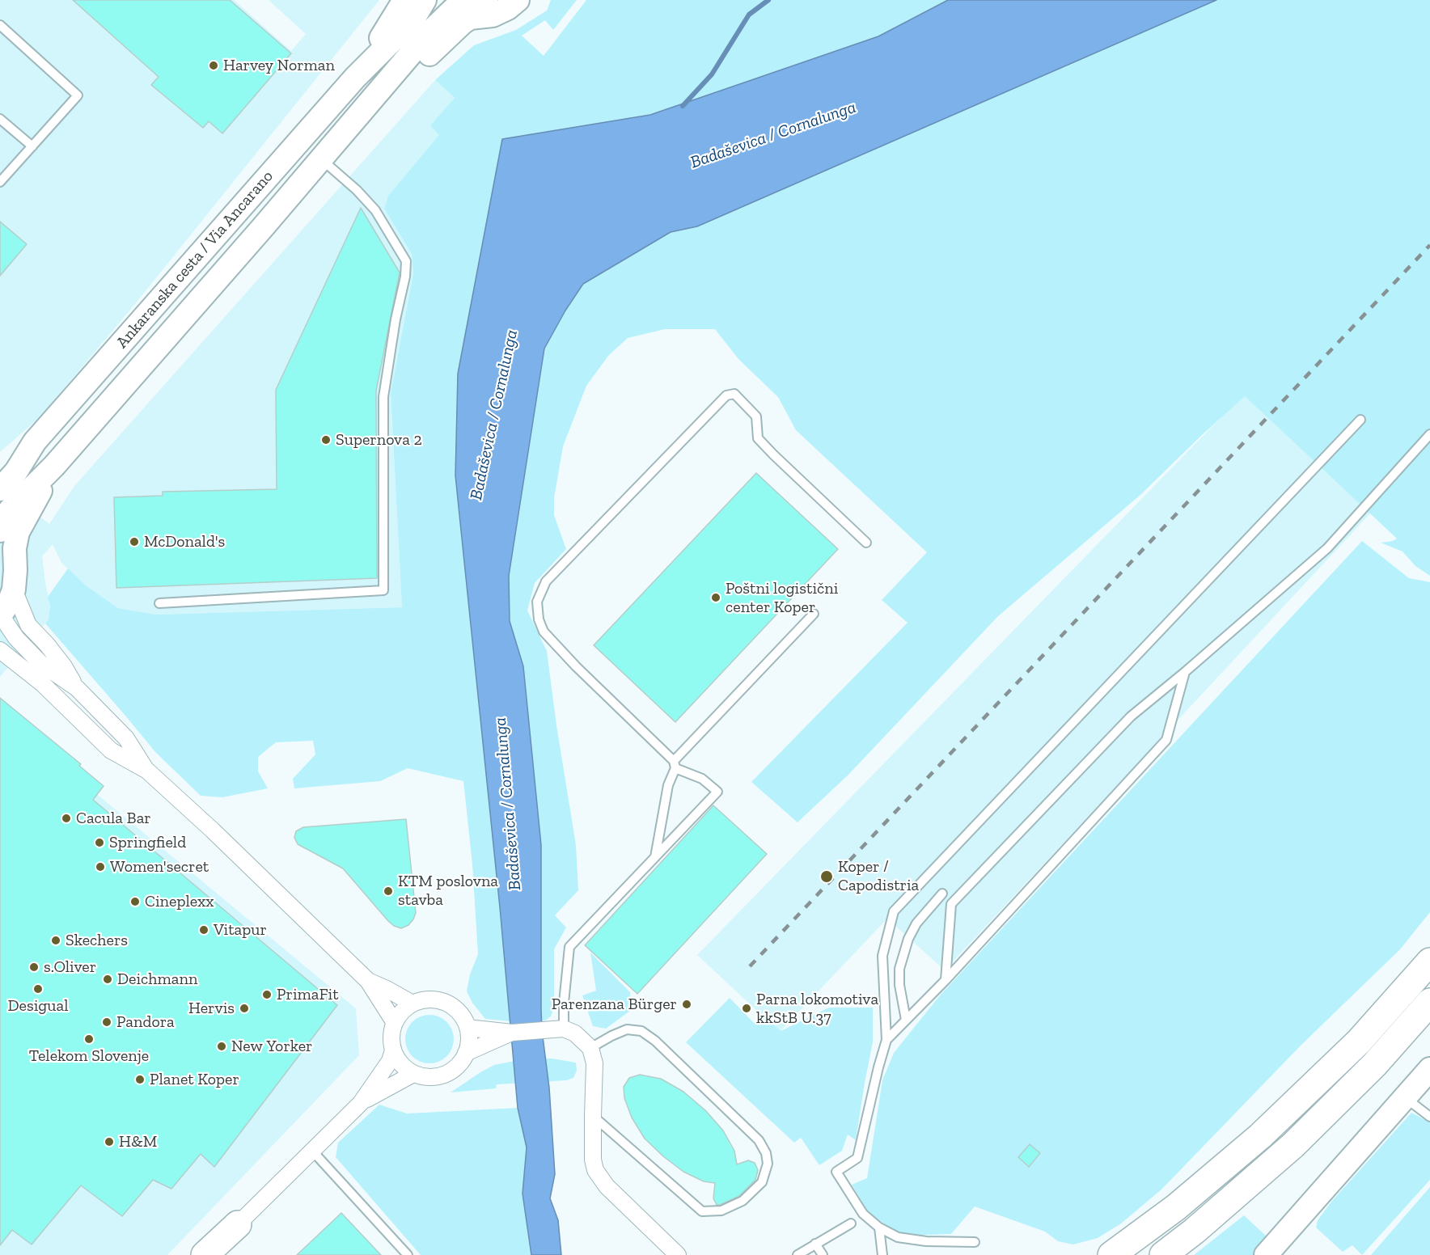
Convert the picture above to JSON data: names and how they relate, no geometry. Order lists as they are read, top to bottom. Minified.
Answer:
{"streets":{"street":["Ankaranska cesta / Via Ancarano"]},"water":["Badaševica / Cornalunga"],"places":["Harvey Norman","Supernova 2","McDonald's","Poštni logistični center Koper","Cacula Bar","Springfield","Women'secret","Koper / Capodistria","KTM poslovna stavba","Cineplexx","Vitapur","Skechers","s.Oliver","Deichmann","Desigual","PrimaFit","Parenzana Bürger","Hervis","Parna lokomotiva kkStB U.37","Pandora","Telekom Slovenje","New Yorker","Planet Koper","H&M"]}
